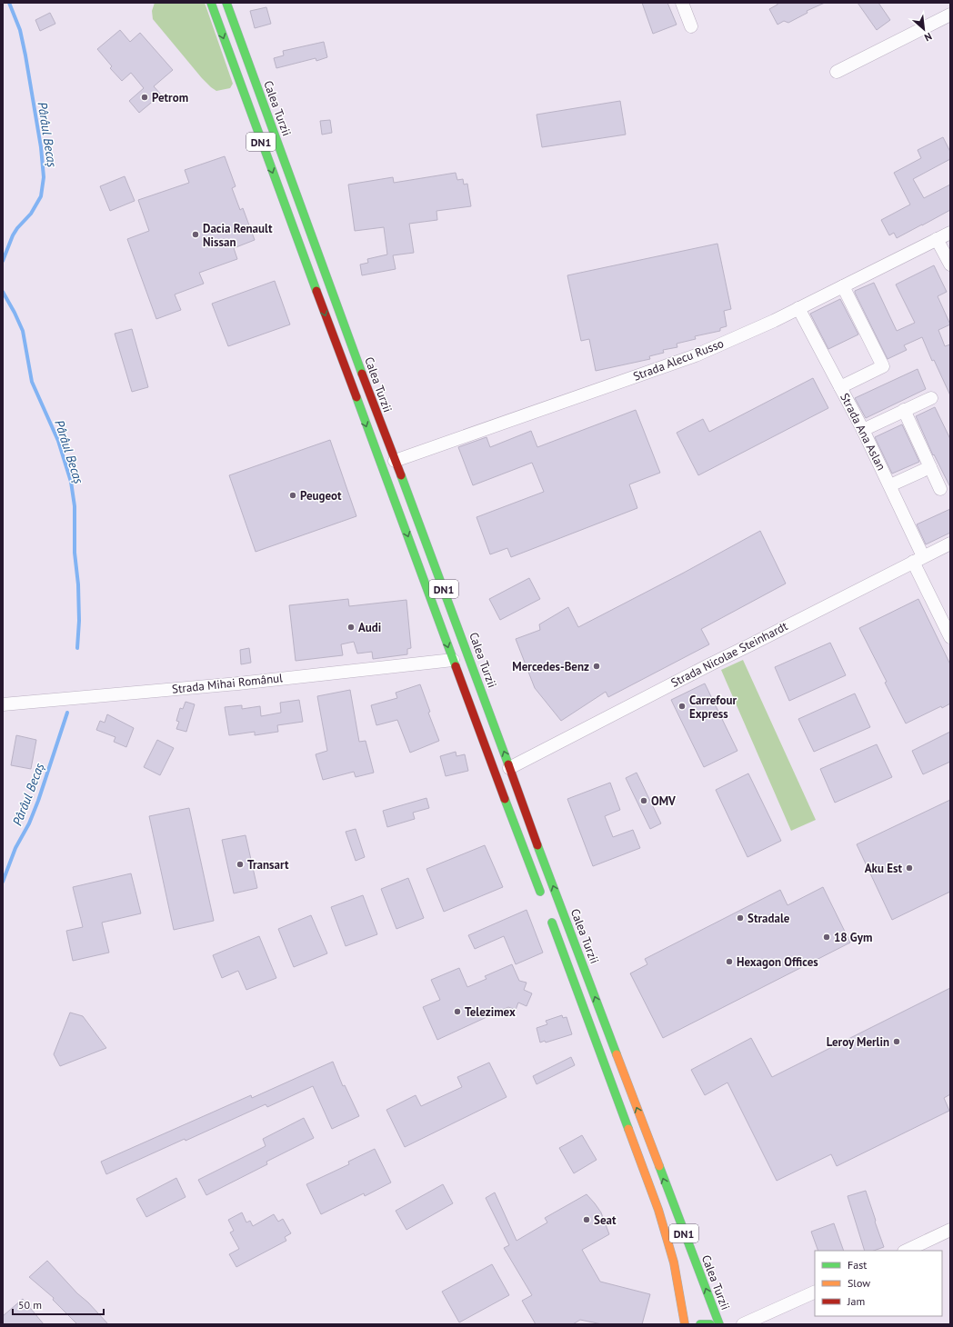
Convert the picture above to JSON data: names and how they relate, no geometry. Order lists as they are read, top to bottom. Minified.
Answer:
{"streets":{"main road":["Calea Turzii","DN1"],"street":["Strada Alecu Russo","Strada Ana Aslan","Strada Nicolae Steinhardt","Strada Mihai Românul"]},"crossings":[["Calea Turzii","Strada Alecu Russo"],["Calea Turzii","Strada Nicolae Steinhardt"],["DN1","Strada Mihai Românul"],["Strada Alecu Russo","Strada Ana Aslan"],["Strada Ana Aslan","Strada Nicolae Steinhardt"]],"water":["Pârâul Becaș"],"places":["Petrom","Dacia Renault Nissan","Peugeot","Audi","Mercedes-Benz","Carrefour Express","OMV","Transart","Aku Est","Stradale","18 Gym","Hexagon Offices","Telezimex","Leroy Merlin","Seat"],"legend":["Fast","Slow","Jam"],"scale_bar":"50 m","north":"bottom right"}
